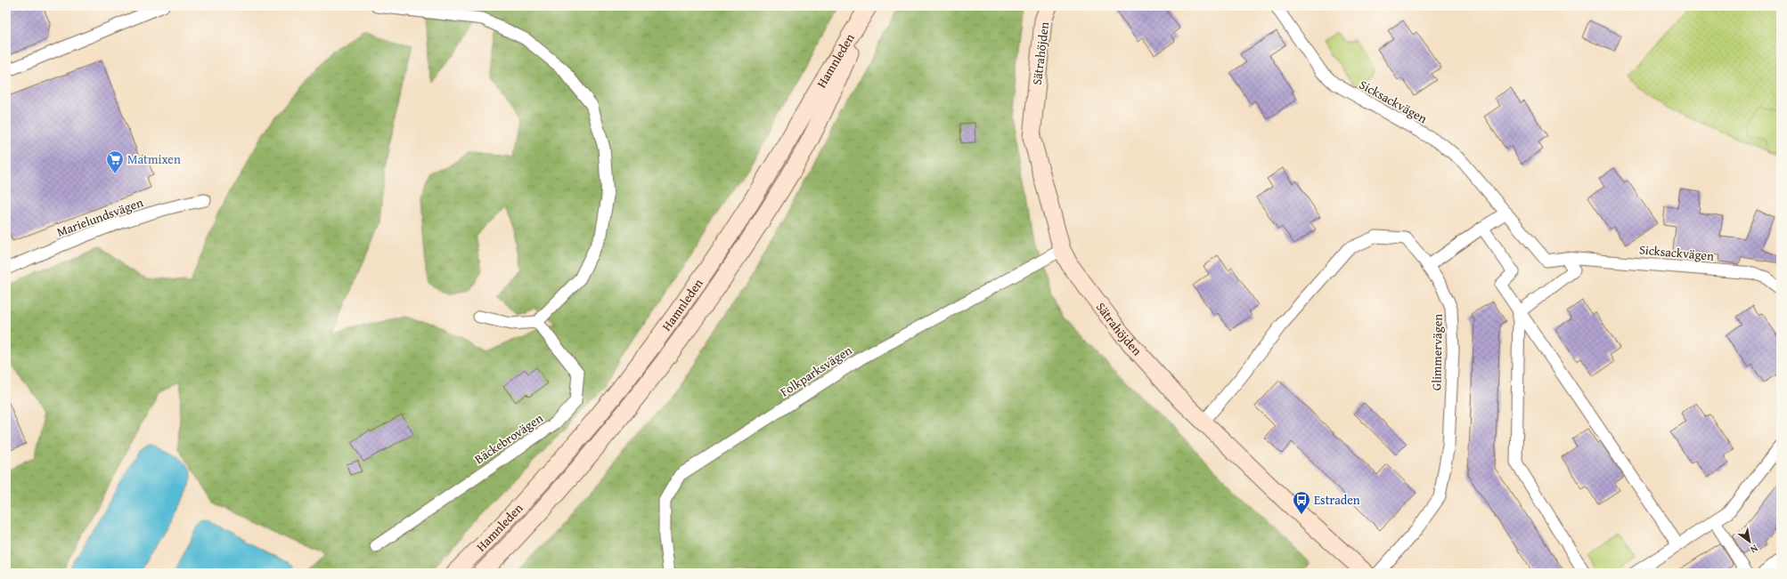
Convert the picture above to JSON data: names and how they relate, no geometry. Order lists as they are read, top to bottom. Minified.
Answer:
{"streets":{"main road":["Sätrahöjden","Hamnleden"],"street":["Sicksackvägen","Marielundsvägen","Glimmervägen","Folkparksvägen","Bäckebrovägen"]},"crossings":[["Sätrahöjden","Glimmervägen"],["Sätrahöjden","Folkparksvägen"]],"places":{"supermarket":["Matmixen"],"bus stop":["Estraden"]},"north":"bottom right"}
